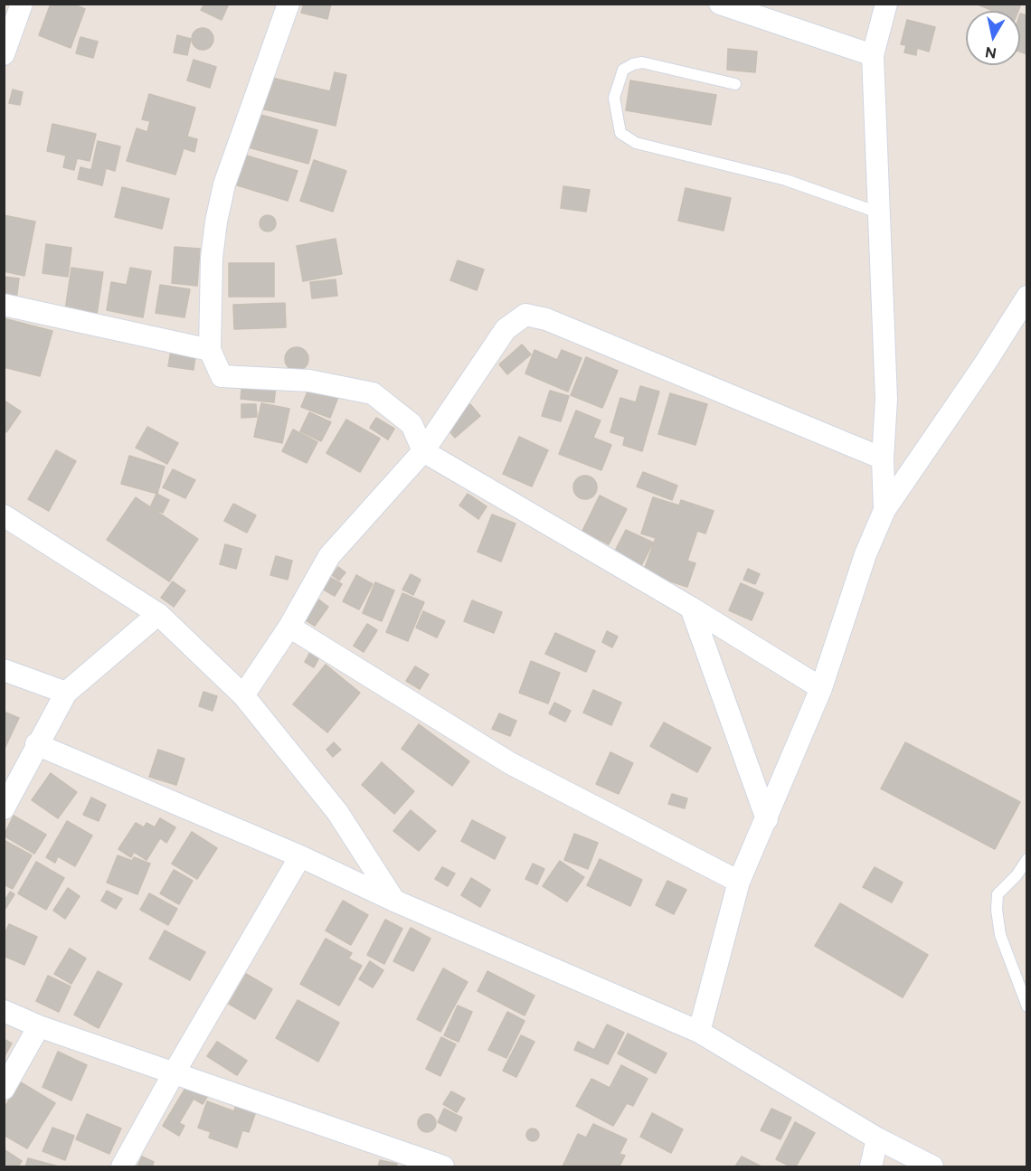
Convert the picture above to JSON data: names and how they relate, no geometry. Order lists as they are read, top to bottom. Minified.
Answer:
{"north":"bottom"}
